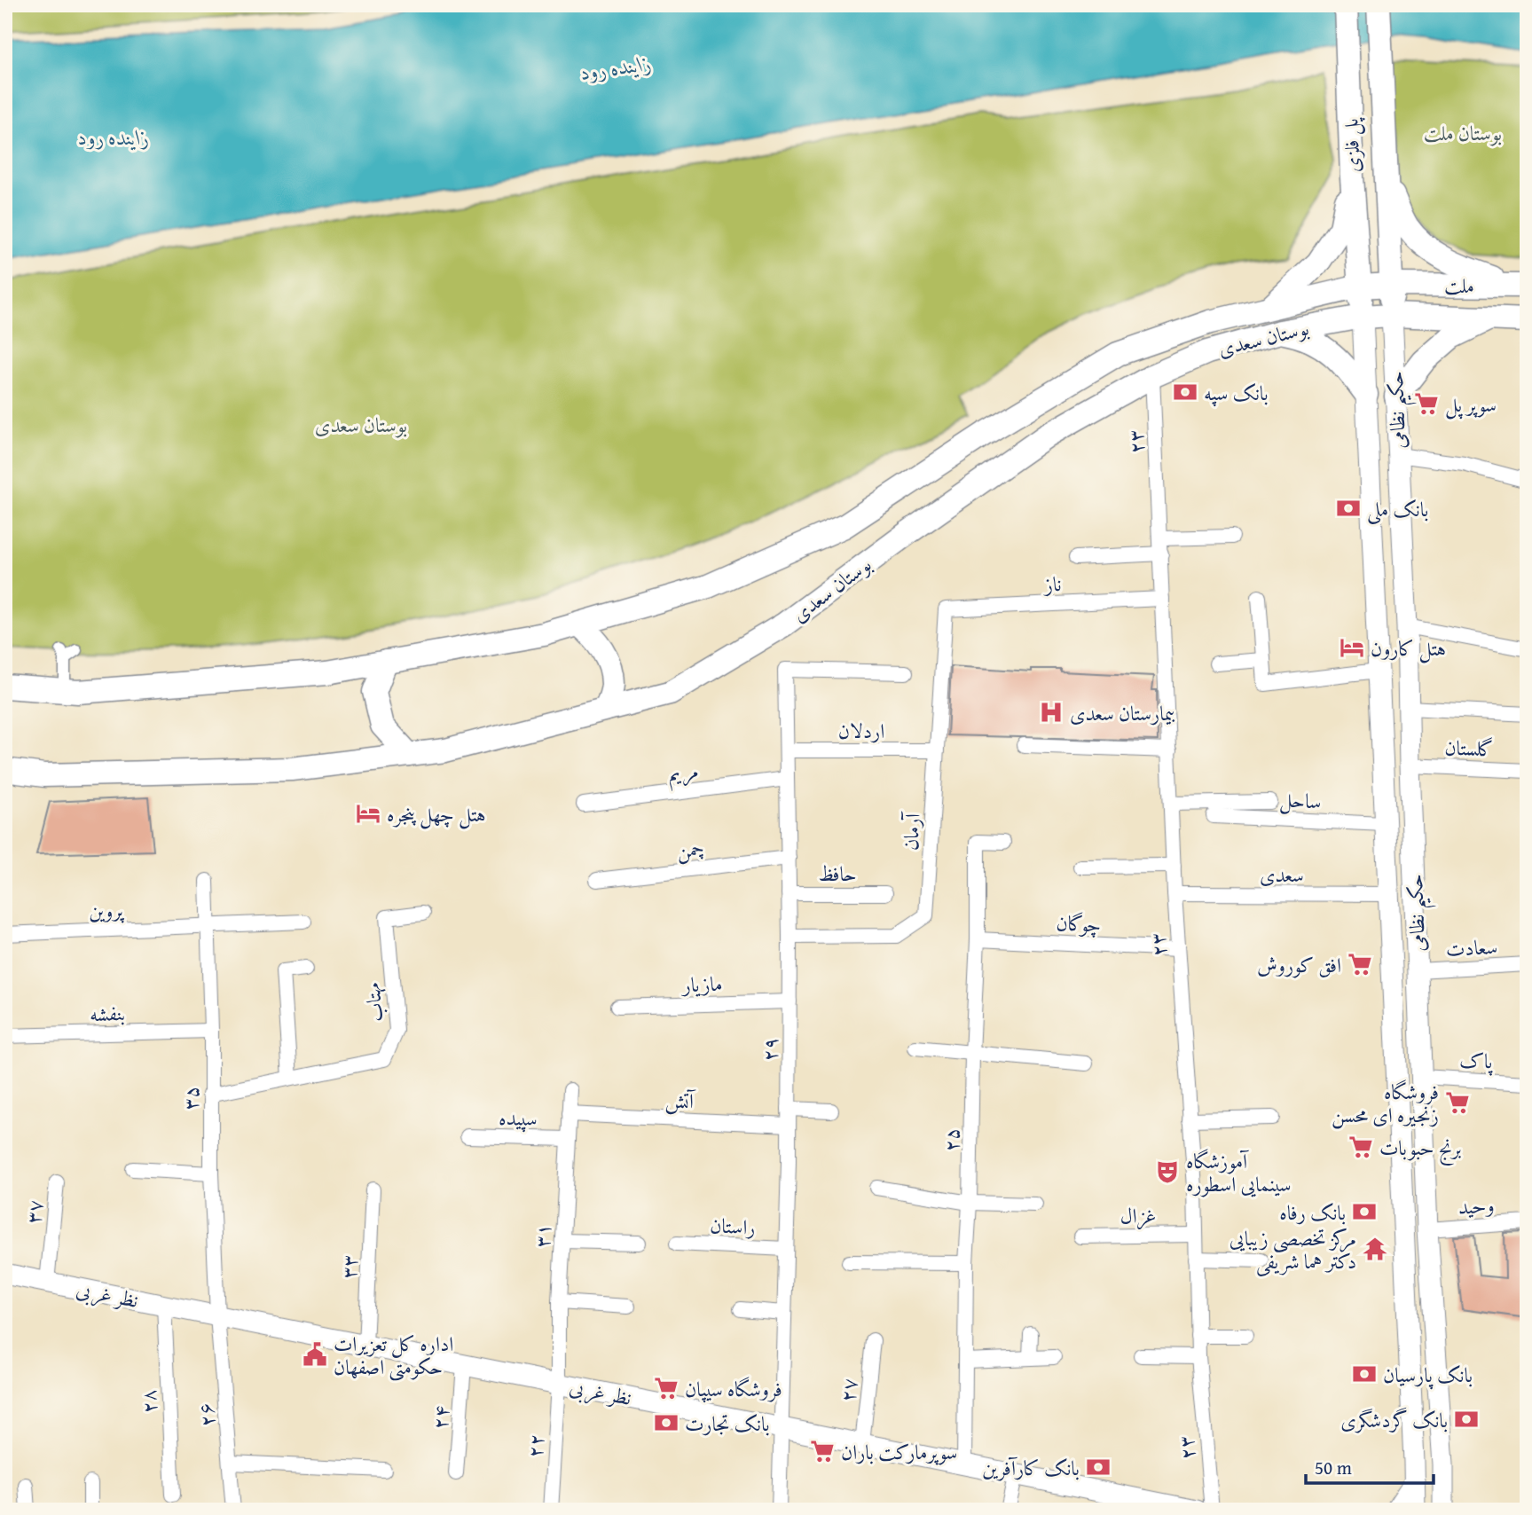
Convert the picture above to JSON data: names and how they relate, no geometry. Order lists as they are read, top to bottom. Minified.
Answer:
{"streets":{"main road":["پل فلزی","ملت","بوستان سعدی","حکیم نظامی","نظر غربی"],"street":["۲۳","ناز","اردلان","گلستان","مریم","ساحل","آرمان","چمن","حافظ","سعدی","پروین","چوگان","سعادت","مازیار","مهتاب","بنفشه","۲۹","پاک","۳۵","آتش","سپیده","۲۵","وحید","۳۷","غزال","راستان","۳۱","۳۳","۲۷","۲۸","۲۶","۲۴","۲۲"]},"crossings":[["پل فلزی","ملت"],["پل فلزی","بوستان سعدی"],["پل فلزی","حکیم نظامی"],["ملت","بوستان سعدی"],["ملت","حکیم نظامی"],["بوستان سعدی","حکیم نظامی"],["بوستان سعدی","۲۳"],["حکیم نظامی","گلستان"],["حکیم نظامی","ساحل"],["حکیم نظامی","سعدی"],["حکیم نظامی","سعادت"],["حکیم نظامی","پاک"],["حکیم نظامی","وحید"],["۲۳","ناز"],["۲۳","سعدی"],["۲۳","چوگان"],["۲۳","غزال"],["ناز","آرمان"],["اردلان","آرمان"],["اردلان","۲۹"],["مریم","۲۹"],["آرمان","۲۹"],["چمن","۲۹"],["حافظ","۲۹"],["پروین","۳۵"],["چوگان","۲۵"],["مازیار","۲۹"],["مهتاب","۳۵"],["بنفشه","۳۵"],["۲۹","آتش"],["۲۹","راستان"],["۲۹","نظر غربی"],["۳۵","نظر غربی"],["۳۵","۲۶"],["آتش","۳۱"],["سپیده","۳۱"],["۲۵","نظر غربی"],["۳۷","نظر غربی"],["۳۱","نظر غربی"],["۳۱","۲۲"],["۳۳","نظر غربی"],["نظر غربی","۲۷"],["نظر غربی","۲۸"],["نظر غربی","۲۶"],["نظر غربی","۲۴"],["نظر غربی","۲۲"]],"water":["زاینده رود"],"parks":["بوستان ملت","بوستان سعدی"],"places":{"bank":["بانک سپه","بانک ملی","بانک رفاه","بانک پارسیان","بانک گردشگری","بانک تجارت","بانک کارآفرین"],"supermarket":["سوپر پل","افق کوروش","فروشگاه زنجیره ای محسن","برنج حبوبات","فروشگاه سیپان","سوپرمارکت باران"],"hotel":["هتل کارون","هتل چهل پنجره"],"hospital":["بیمارستان سعدی"],"theatre":["آموزشگاه سینمایی اسطوره"],"temple":["مرکز تخصصی زیبایی دکتر هما شریفی"],"public building":["اداره کل تعزیرات حکومتی اصفهان"]},"scale_bar":"50 m"}
